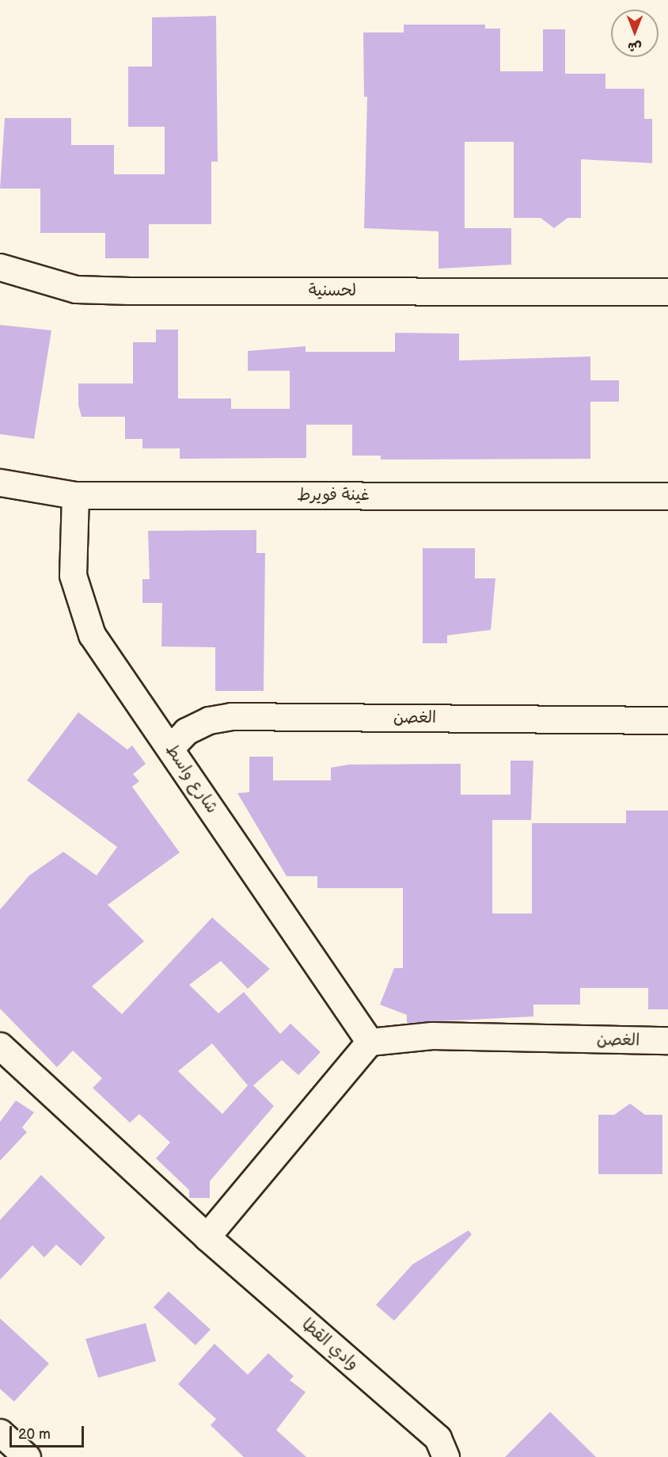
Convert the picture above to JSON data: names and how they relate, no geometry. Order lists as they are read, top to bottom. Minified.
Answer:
{"streets":{"street":["لحسنية","غينة فويرط","الغصن","شارع واسط","وادي القطا"]},"crossings":[["غينة فويرط","شارع واسط"],["الغصن","شارع واسط"]],"scale_bar":"20 m","north":"bottom"}
